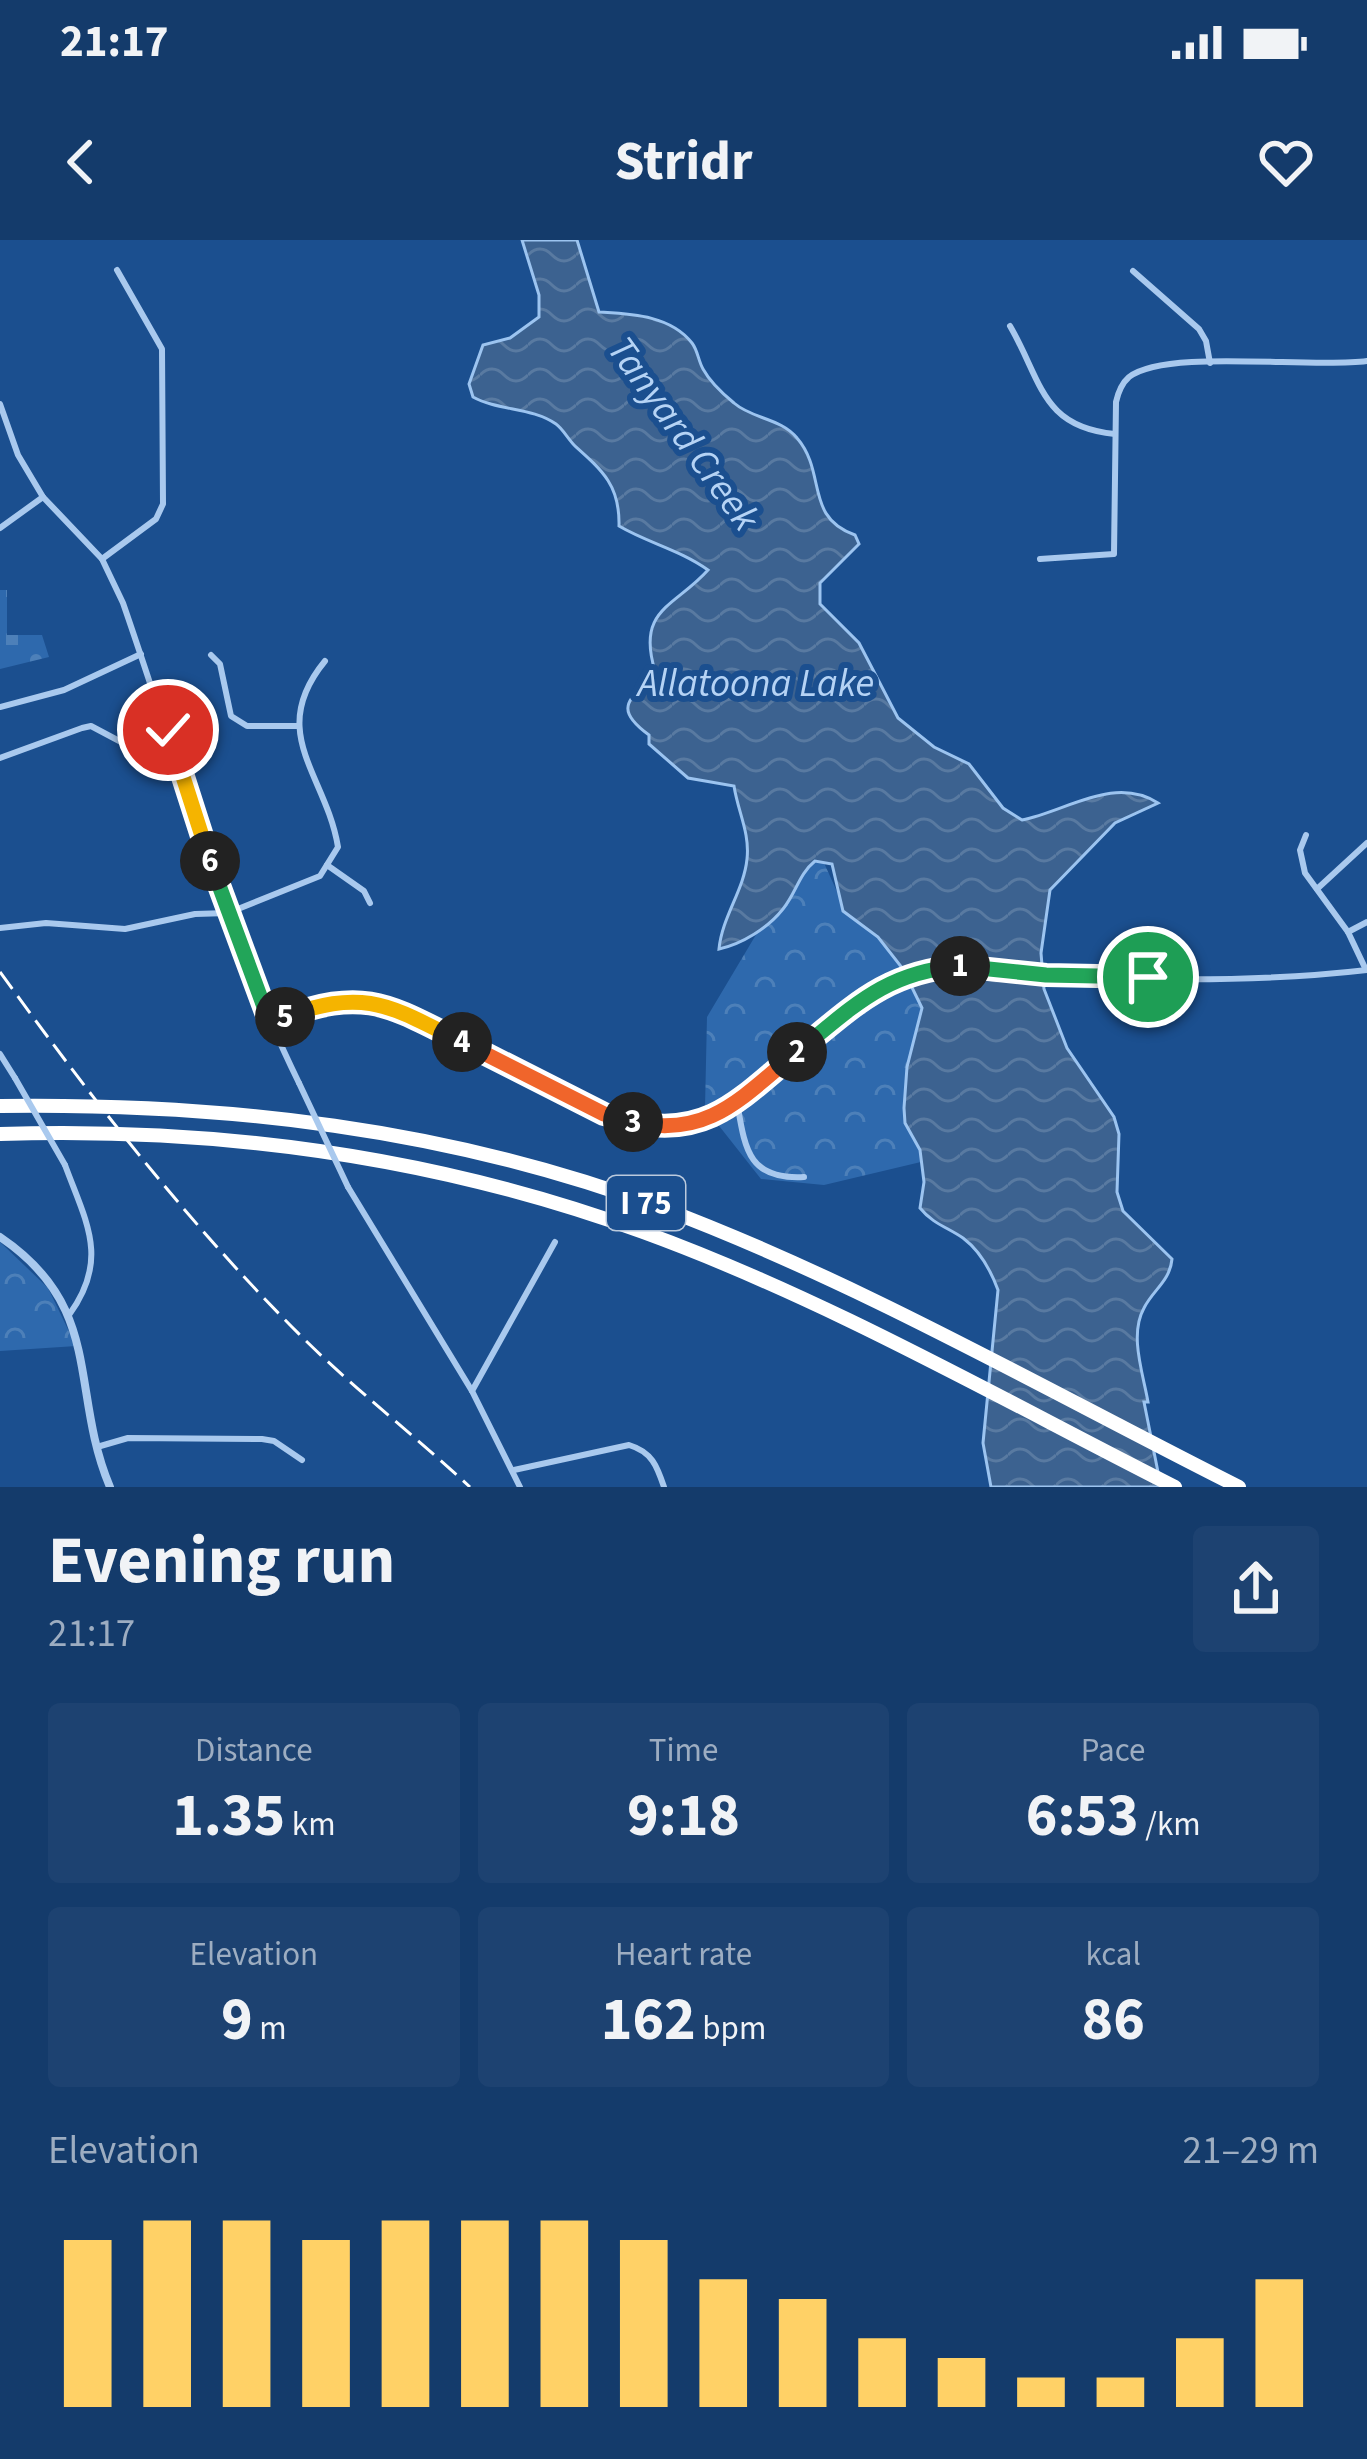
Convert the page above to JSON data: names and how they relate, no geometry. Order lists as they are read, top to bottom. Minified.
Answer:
{"streets":{"highway":["I 75"]},"water":["Tanyard Creek","Allatoona Lake"],"page":{"status":"21:17","header":"Stridr","pins":["6","1","5","4","2","3"],"heading":["Evening run","21:17"],"stats":[["Distance","1.35 km"],["Time","9:18"],["Pace","6:53 /km"],["Elevation","9 m"],["Heart rate","162 bpm"],["kcal","86"]],"chart":["Elevation","21–29 m"]}}
